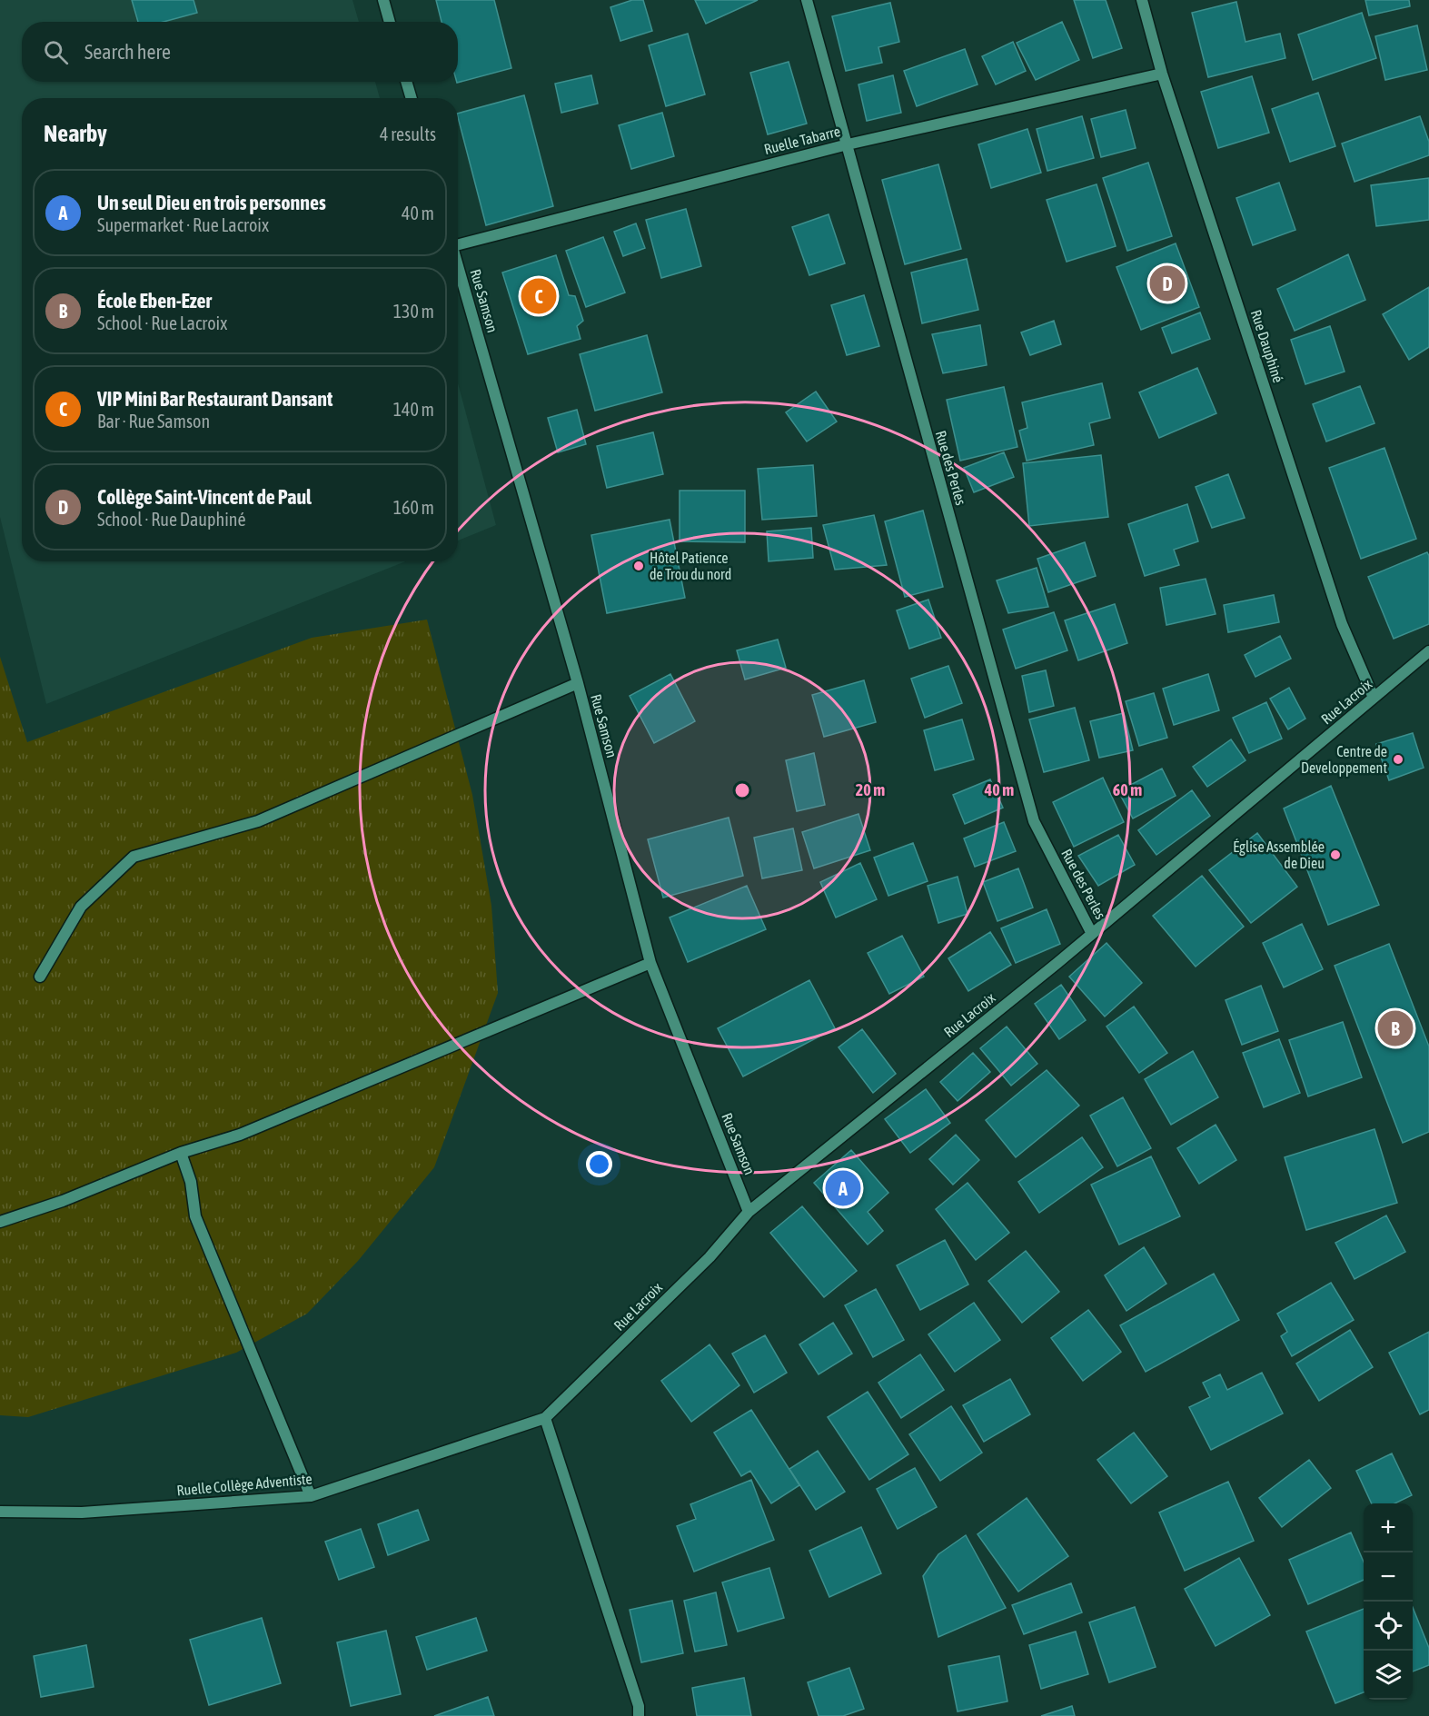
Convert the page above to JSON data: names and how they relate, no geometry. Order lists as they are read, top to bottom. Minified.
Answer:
{"streets":{"street":["Ruelle Tabarre","Rue Samson","Rue Dauphiné","Rue des Perles","Rue Lacroix","Ruelle Collège Adventiste"]},"crossings":[["Ruelle Tabarre","Rue Dauphiné"],["Ruelle Tabarre","Rue des Perles"],["Rue Samson","Rue Lacroix"],["Rue Dauphiné","Rue Lacroix"],["Rue des Perles","Rue Lacroix"],["Rue Lacroix","Ruelle Collège Adventiste"]],"places":["Hôtel Patience de Trou du nord","Centre de Developpement","Église Assemblée de Dieu"],"page":{"search":"Search here","heading":["Nearby","4 results"],"list":[{"mark":"A","name":"Un seul Dieu en trois personnes","note":"Supermarket · Rue Lacroix","value":"40 m"},{"mark":"B","name":"École Eben-Ezer","note":"School · Rue Lacroix","value":"130 m"},{"mark":"C","name":"VIP Mini Bar Restaurant Dansant","note":"Bar · Rue Samson","value":"140 m"},{"mark":"D","name":"Collège Saint-Vincent de Paul","note":"School · Rue Dauphiné","value":"160 m"}],"pins":["D","C","B","A"],"map_buttons":["+","−"]},"rings":["20 m","40 m","60 m"]}
